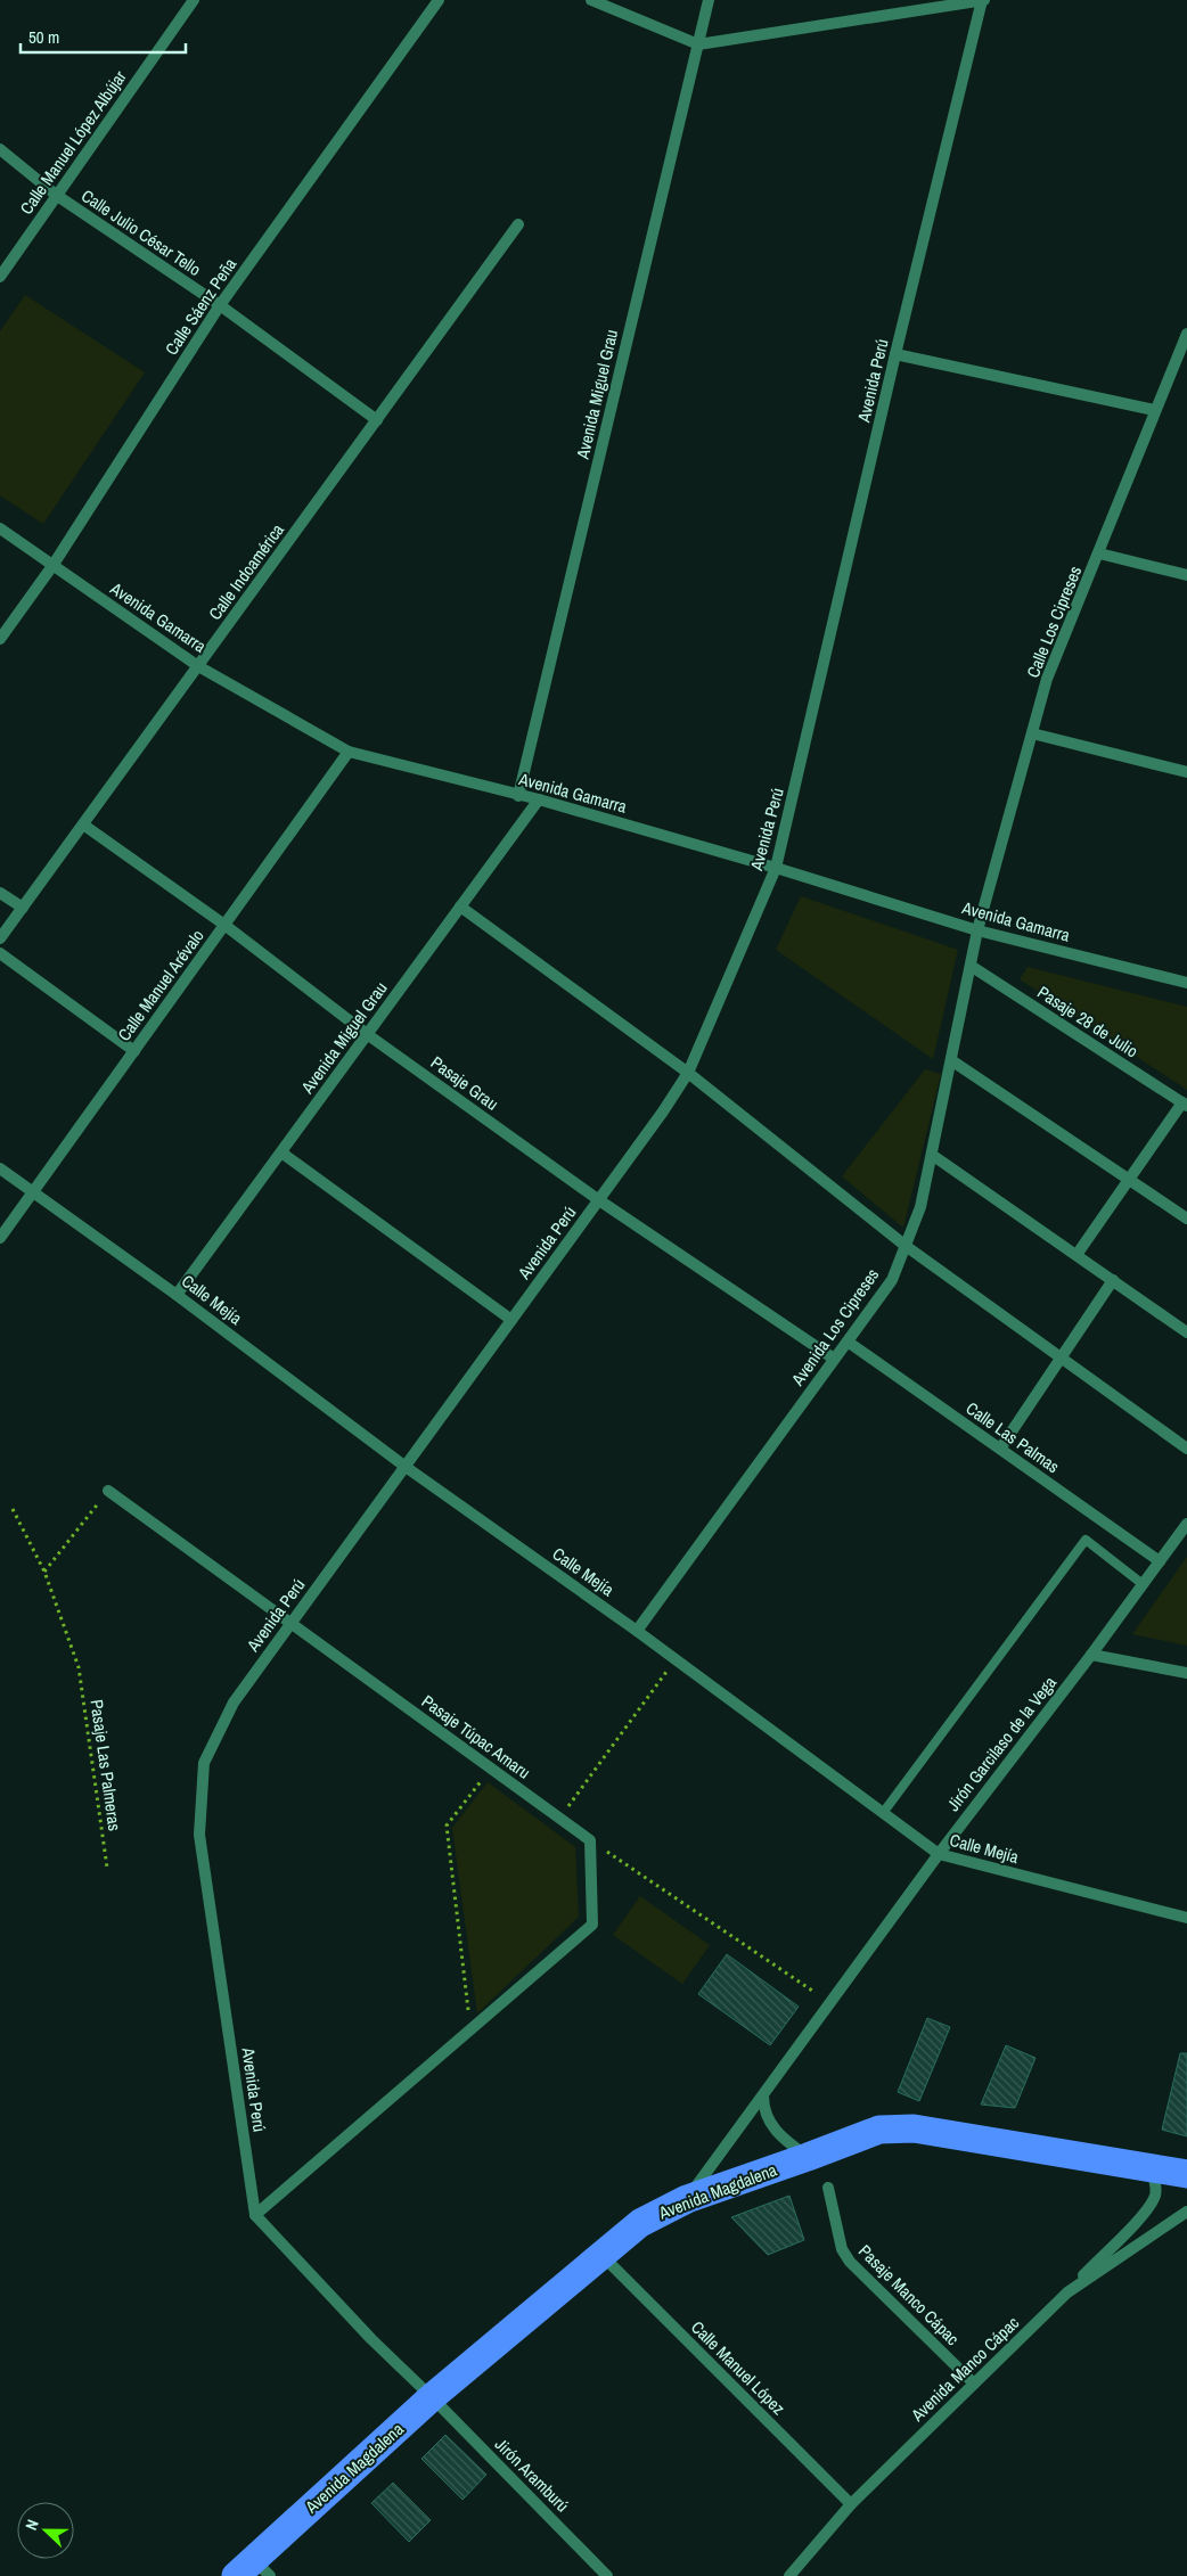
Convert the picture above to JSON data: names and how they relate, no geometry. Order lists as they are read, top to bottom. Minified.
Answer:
{"streets":{"highway":["Avenida Magdalena"],"street":["Calle Manuel López Albújar","Calle Julio César Tello","Calle Sáenz Peña","Avenida Perú","Avenida Miguel Grau","Calle Indoamérica","Avenida Gamarra","Calle Los Cipreses","Calle Manuel Arévalo","Pasaje 28 de Julio","Pasaje Grau","Calle Mejía","Avenida Los Cipreses","Calle Las Palmas","Pasaje Túpac Amaru","Jirón Garcilaso de la Vega","Pasaje Manco Cápac","Calle Manuel López","Avenida Manco Cápac","Jirón Aramburú"],"path":["Pasaje Las Palmeras"]},"crossings":[["Calle Manuel López Albújar","Calle Julio César Tello"],["Calle Julio César Tello","Calle Sáenz Peña"],["Calle Julio César Tello","Calle Indoamérica"],["Calle Sáenz Peña","Avenida Gamarra"],["Avenida Perú","Avenida Gamarra"],["Avenida Perú","Pasaje Grau"],["Avenida Perú","Calle Mejía"],["Avenida Perú","Pasaje Túpac Amaru"],["Avenida Miguel Grau","Avenida Gamarra"],["Avenida Miguel Grau","Pasaje Grau"],["Avenida Miguel Grau","Calle Mejía"],["Calle Indoamérica","Avenida Gamarra"],["Calle Indoamérica","Pasaje Grau"],["Avenida Gamarra","Calle Los Cipreses"],["Avenida Gamarra","Calle Manuel Arévalo"],["Avenida Gamarra","Avenida Los Cipreses"],["Calle Los Cipreses","Avenida Los Cipreses"],["Calle Manuel Arévalo","Pasaje Grau"],["Calle Manuel Arévalo","Calle Mejía"],["Pasaje 28 de Julio","Avenida Los Cipreses"],["Pasaje Grau","Avenida Los Cipreses"],["Calle Mejía","Avenida Los Cipreses"],["Calle Mejía","Jirón Garcilaso de la Vega"],["Avenida Los Cipreses","Calle Las Palmas"],["Calle Las Palmas","Jirón Garcilaso de la Vega"],["Jirón Garcilaso de la Vega","Avenida Magdalena"],["Avenida Magdalena","Calle Manuel López"],["Avenida Magdalena","Jirón Aramburú"],["Pasaje Manco Cápac","Avenida Manco Cápac"],["Calle Manuel López","Avenida Manco Cápac"]],"scale_bar":"50 m","north":"left"}
